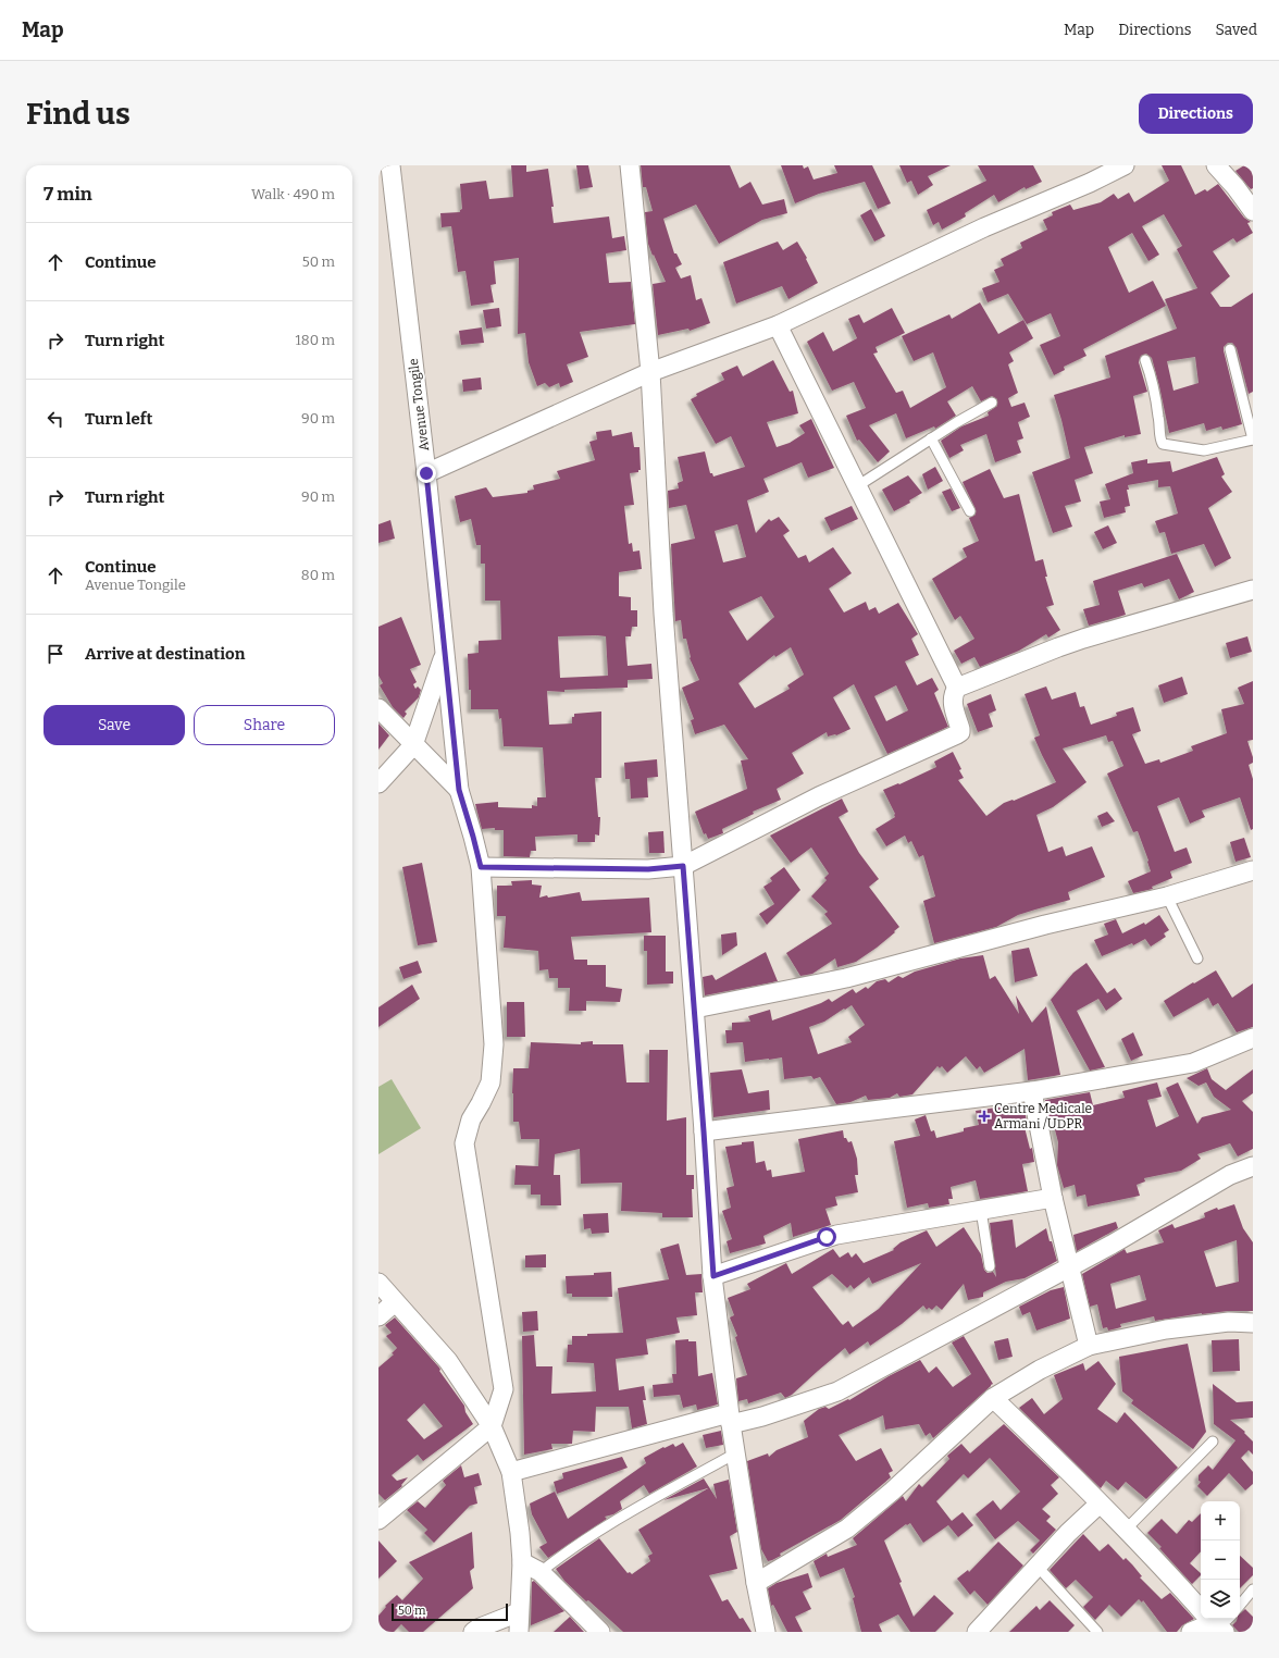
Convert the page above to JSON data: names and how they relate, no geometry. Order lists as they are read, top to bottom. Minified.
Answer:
{"streets":{"street":["Avenue Tongile"]},"places":{"health":["Centre Medicale Armani /UDPR"]},"scale_bar":"50 m","page":{"header":"Map","nav":["Map","Directions","Saved"],"buttons":["Directions",["Save","Share"]],"title":"Find us","heading":["7 min","Walk · 490 m"],"list":[["Continue","50 m"],["Turn right","180 m"],["Turn left","90 m"],["Turn right","90 m"],["Continue","Avenue Tongile","80 m"],"Arrive at destination"],"map_buttons":["+","−"],"scale":"50 m"}}
